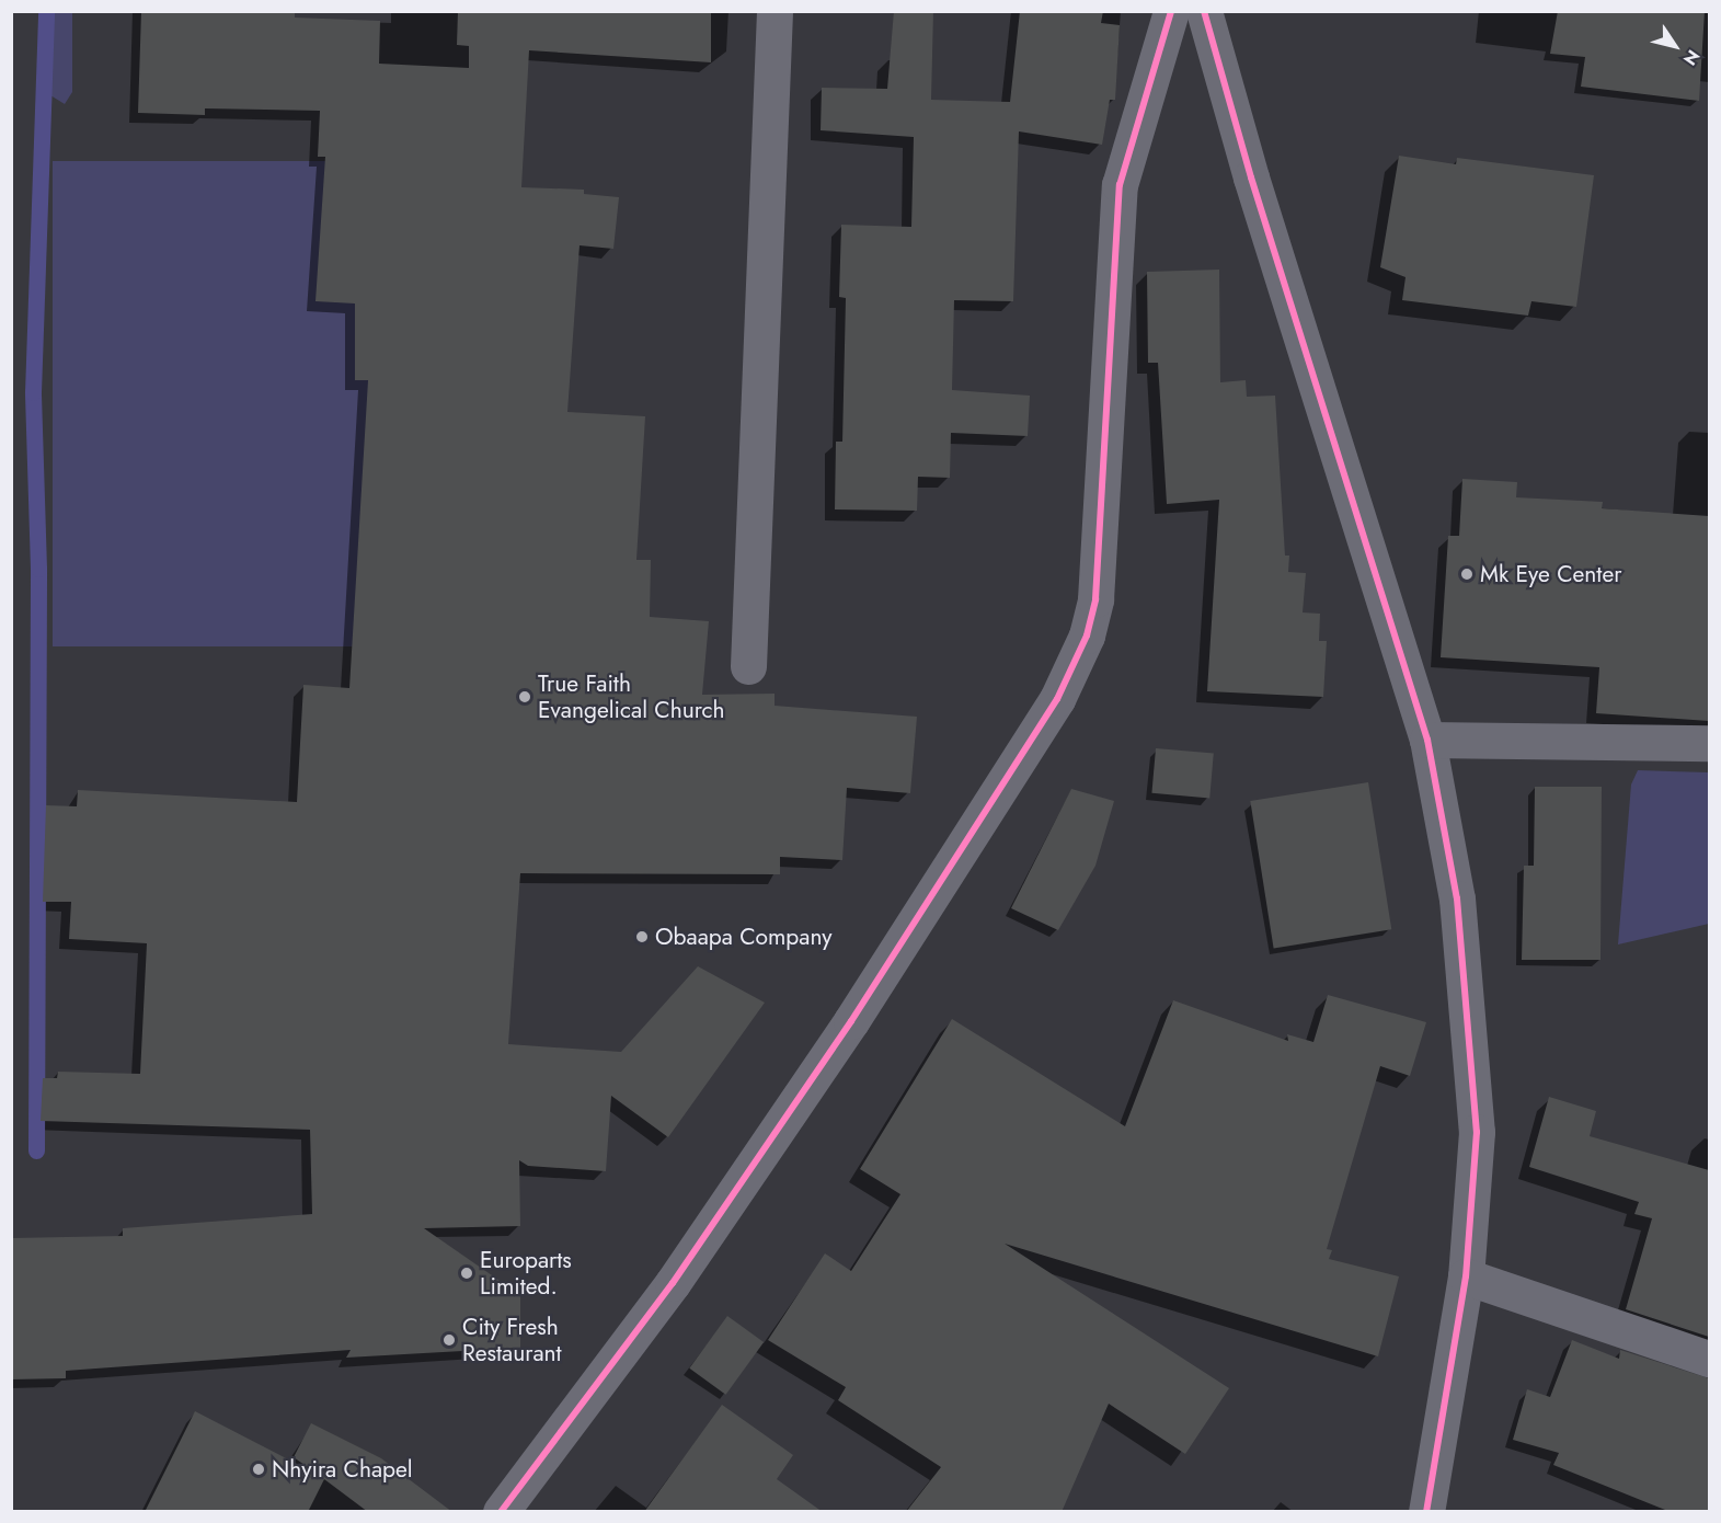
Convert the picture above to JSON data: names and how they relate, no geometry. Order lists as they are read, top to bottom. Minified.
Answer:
{"places":["Mk Eye Center","True Faith Evangelical Church","Obaapa Company","Europarts Limited.","City Fresh Restaurant","Nhyira Chapel"],"north":"bottom right"}
